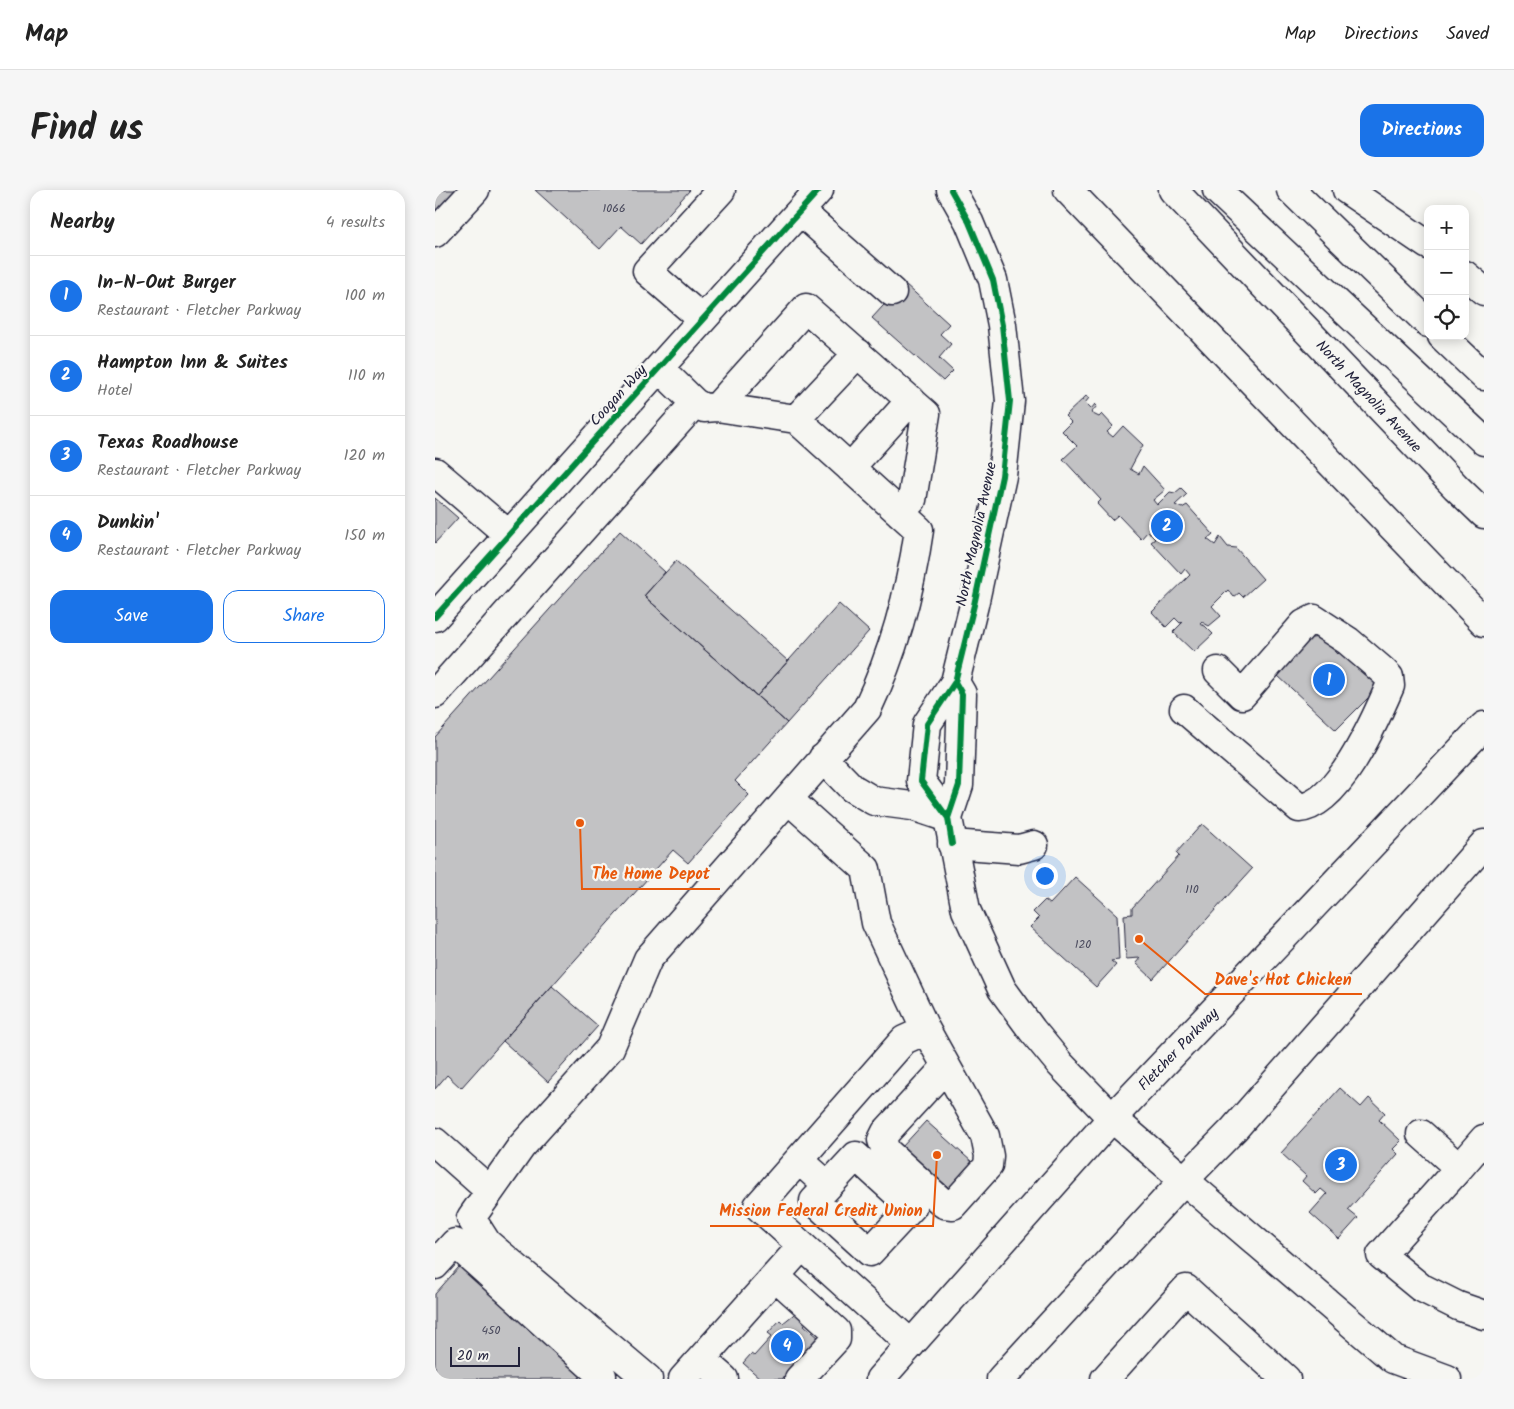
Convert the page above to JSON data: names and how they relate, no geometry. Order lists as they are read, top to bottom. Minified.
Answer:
{"streets":{"main road":["Coogan Way","North Magnolia Avenue","Fletcher Parkway"]},"crossings":[["North Magnolia Avenue","Fletcher Parkway"]],"places":["The Home Depot","Dave's Hot Chicken","Mission Federal Credit Union"],"house_numbers":["1066","110","120","450"],"scale_bar":"20 m","page":{"header":"Map","nav":["Map","Directions","Saved"],"title":"Find us","buttons":["Directions",["Save","Share"]],"heading":["Nearby","4 results"],"map_buttons":["+","−"],"list":[{"mark":"1","name":"In-N-Out Burger","note":"Restaurant · Fletcher Parkway","value":"100 m"},{"mark":"2","name":"Hampton Inn & Suites","note":"Hotel","value":"110 m"},{"mark":"3","name":"Texas Roadhouse","note":"Restaurant · Fletcher Parkway","value":"120 m"},{"mark":"4","name":"Dunkin'","note":"Restaurant · Fletcher Parkway","value":"150 m"}],"pins":["2","1","3","4"],"scale":"20 m"}}
